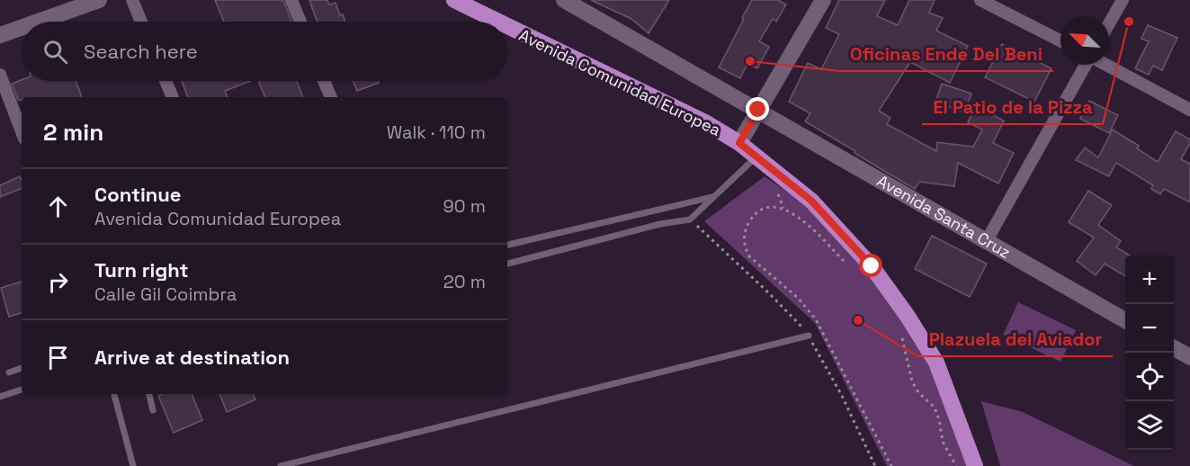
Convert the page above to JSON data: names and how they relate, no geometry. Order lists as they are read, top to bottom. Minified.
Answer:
{"streets":{"main road":["Avenida Comunidad Europea","Avenida Santa Cruz"]},"places":["El Patio de la Pizza","Oficinas Ende Del Beni","Plazuela del Aviador"],"north":"top left","page":{"search":"Search here","heading":["2 min","Walk · 110 m"],"list":[["Continue","Avenida Comunidad Europea","90 m"],["Turn right","Calle Gil Coimbra","20 m"],"Arrive at destination"],"map_buttons":["+","−"]}}
